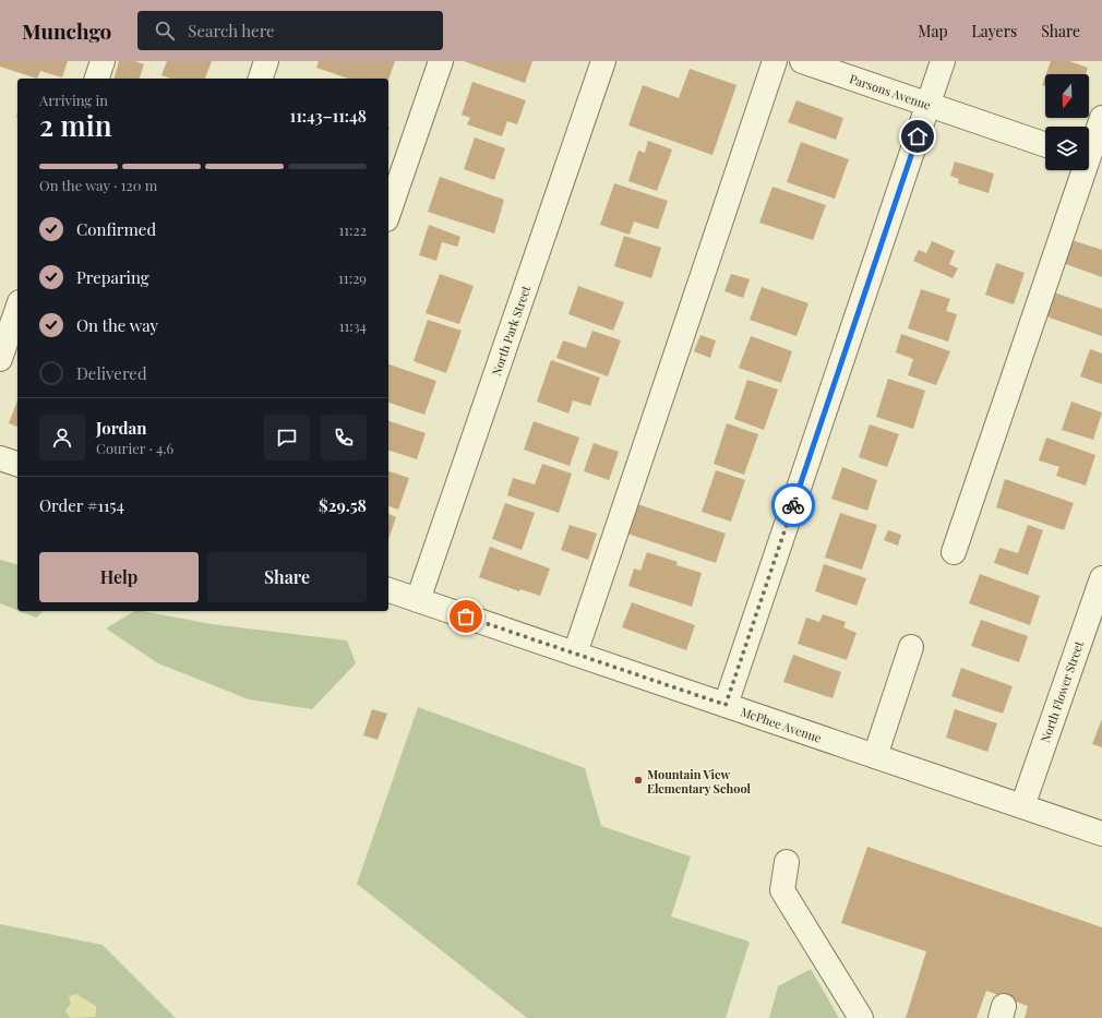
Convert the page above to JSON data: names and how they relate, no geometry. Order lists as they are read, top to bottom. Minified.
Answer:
{"streets":{"street":["Parsons Avenue","North Park Street","North Flower Street","McPhee Avenue"]},"crossings":[["North Park Street","McPhee Avenue"],["North Flower Street","McPhee Avenue"]],"places":["Mountain View Elementary School"],"north":"bottom","page":{"header":"Munchgo","search":"Search here","nav":["Map","Layers","Share"],"heading":["2 min","Arriving in","11:43–11:48"],"panel":["Jordan","Courier · 4.6","Order #1154","$29.58"],"bar":"On the way · 120 m","list":[["Confirmed","11:22"],["Preparing","11:29"],["On the way","11:34"],"Delivered"],"buttons":["Help","Share"]}}
